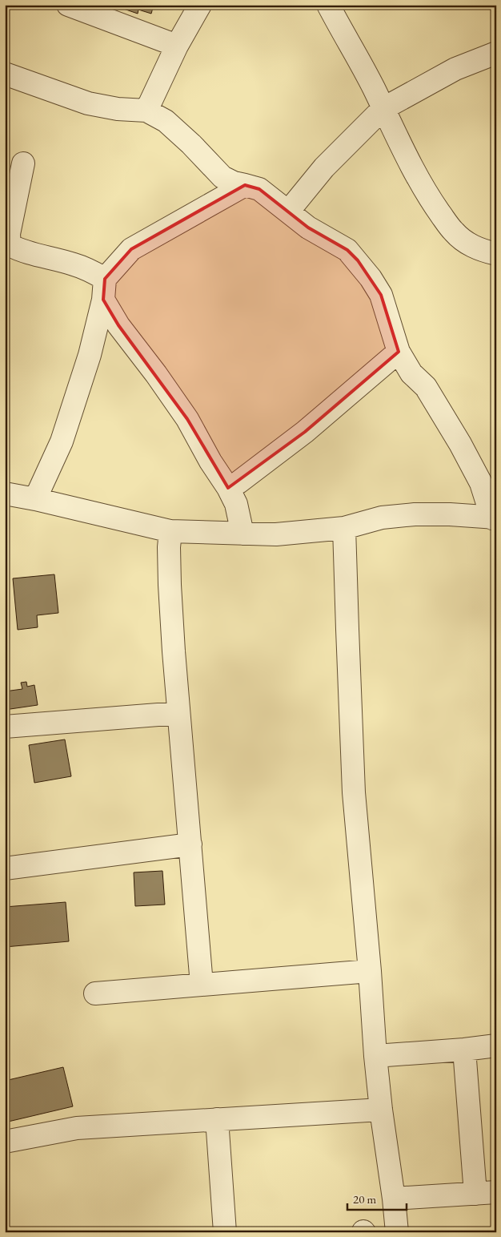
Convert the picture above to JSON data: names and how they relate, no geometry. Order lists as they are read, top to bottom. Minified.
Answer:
{"scale_bar":"20 m"}
